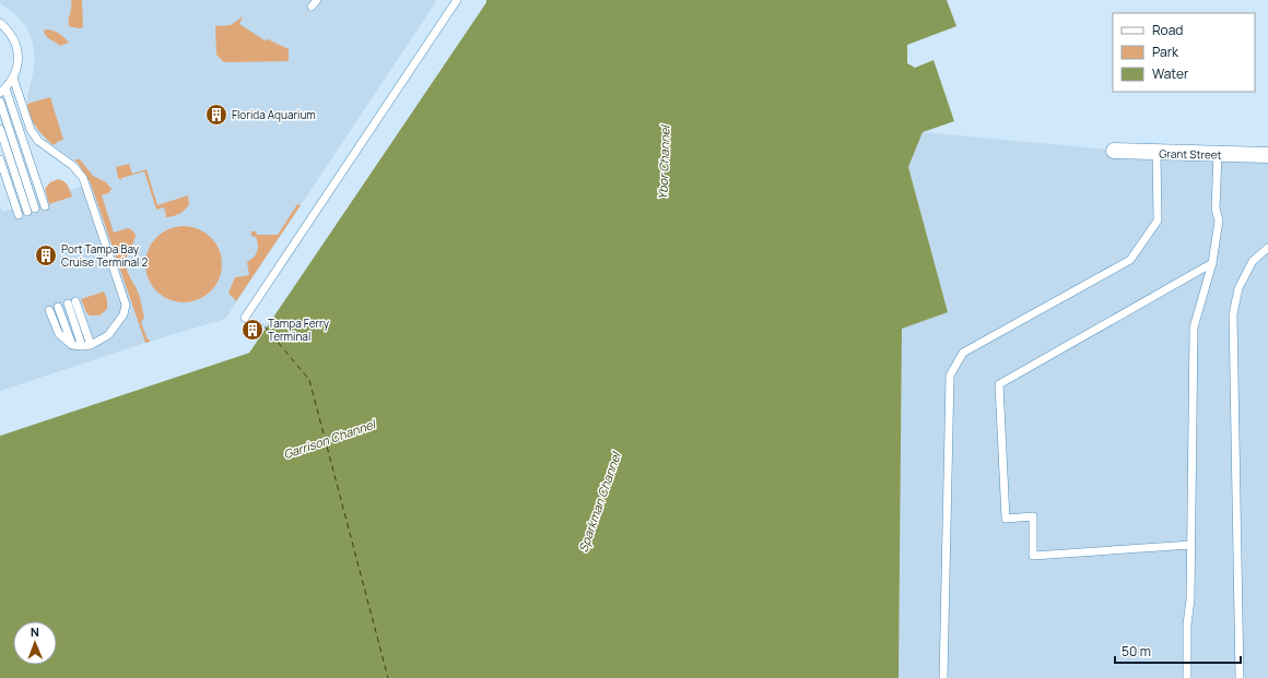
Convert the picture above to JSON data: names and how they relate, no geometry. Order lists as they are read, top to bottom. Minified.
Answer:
{"streets":{"street":["Grant Street"]},"water":["Ybor Channel","Garrison Channel","Sparkman Channel"],"places":{"building":["Florida Aquarium","Port Tampa Bay Cruise Terminal 2","Tampa Ferry Terminal"]},"legend":["Road","Park","Water"],"scale_bar":"50 m","north":"top"}
